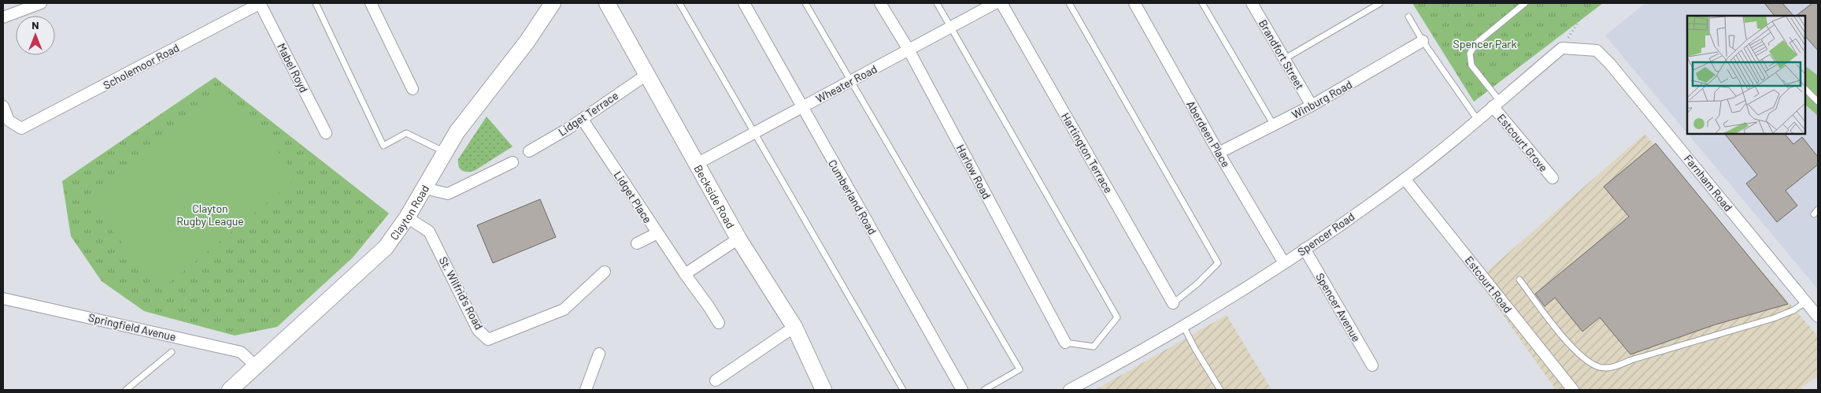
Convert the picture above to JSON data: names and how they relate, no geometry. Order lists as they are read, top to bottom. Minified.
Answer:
{"streets":{"street":["Brandfort Street","Scholemoor Road","Mabel Royd","Wheater Road","Winburg Road","Lidget Terrace","Aberdeen Place","Estcourt Grove","Hartington Terrace","Harlow Road","Farnham Road","Lidget Place","Beckside Road","Cumberland Road","Clayton Road","Spencer Road","Estcourt Road","St. Wilfrid's Road","Spencer Avenue","Springfield Avenue"]},"crossings":[["Brandfort Street","Winburg Road"],["Scholemoor Road","Mabel Royd"],["Wheater Road","Harlow Road"],["Wheater Road","Beckside Road"],["Wheater Road","Cumberland Road"],["Winburg Road","Aberdeen Place"],["Lidget Terrace","Lidget Place"],["Lidget Terrace","Beckside Road"],["Aberdeen Place","Spencer Road"],["Estcourt Grove","Spencer Road"],["Farnham Road","Spencer Road"],["Clayton Road","St. Wilfrid's Road"],["Clayton Road","Springfield Avenue"],["Spencer Road","Estcourt Road"],["Spencer Road","Spencer Avenue"]],"parks":["Spencer Park","Clayton Rugby League"],"north":"top"}
